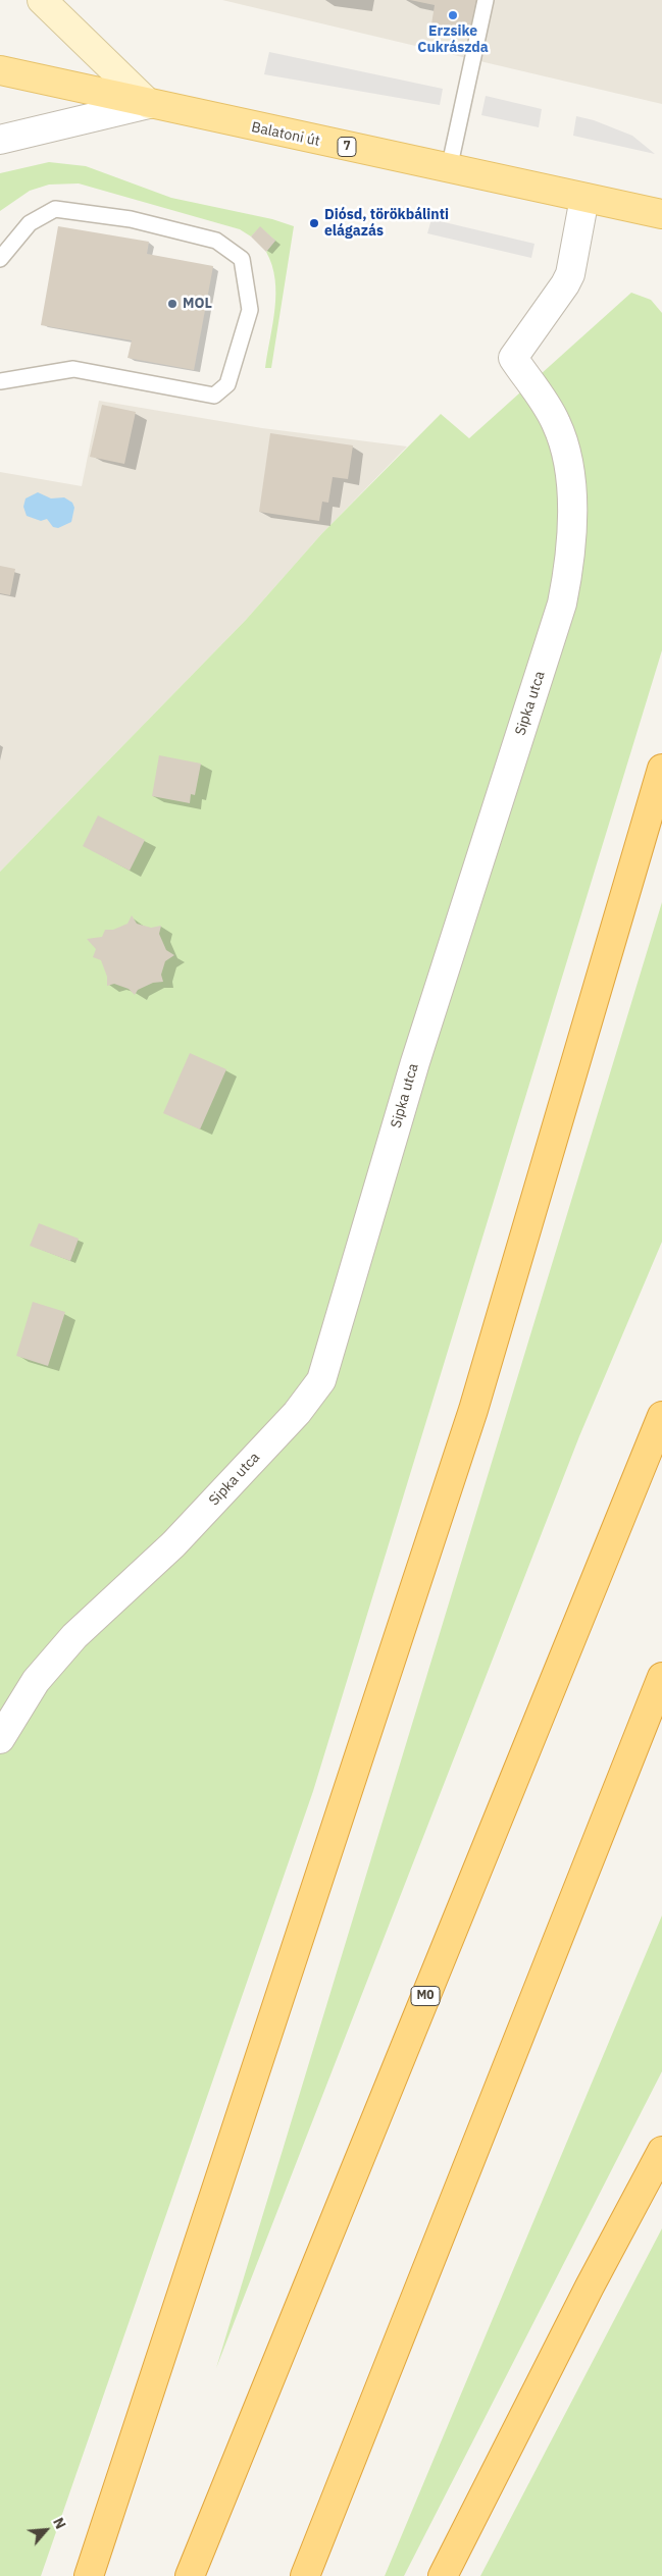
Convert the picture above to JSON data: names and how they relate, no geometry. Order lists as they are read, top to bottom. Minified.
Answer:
{"streets":{"highway":["M0"],"main road":["Balatoni út","7"],"street":["Sipka utca"]},"crossings":[["Balatoni út","Sipka utca"]],"places":["Erzsike Cukrászda","Diósd, törökbálinti elágazás","MOL"],"north":"top right"}
